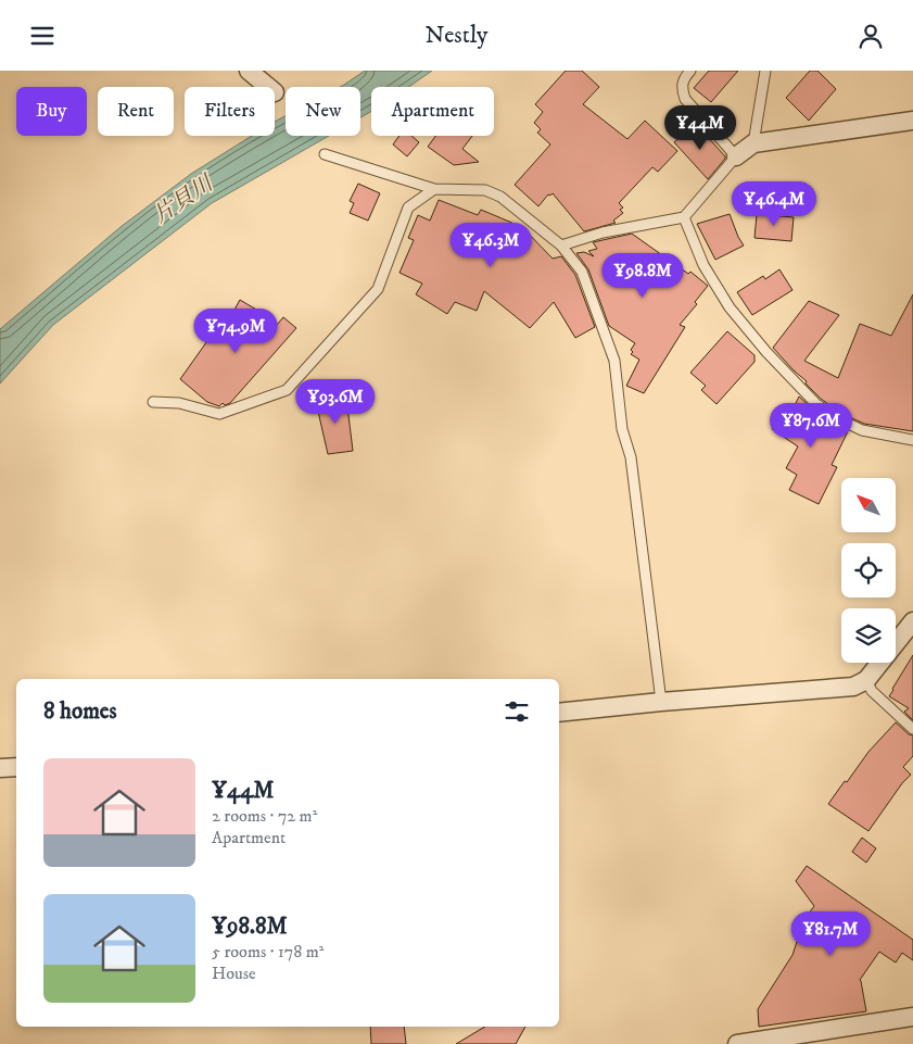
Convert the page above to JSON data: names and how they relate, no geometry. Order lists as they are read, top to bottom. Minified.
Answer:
{"water":["片貝川"],"north":"top left","page":{"header":"Nestly","chip":["Buy","Rent","Filters","New","Apartment"],"price":["¥44M","¥46.4M","¥46.3M","¥98.8M","¥74.9M","¥93.6M","¥87.6M","¥81.7M"],"heading":"8 homes","list":[{"name":"¥44M","note":"2 rooms · 72 m² · Apartment"},{"name":"¥98.8M","note":"5 rooms · 178 m² · House"}]}}
